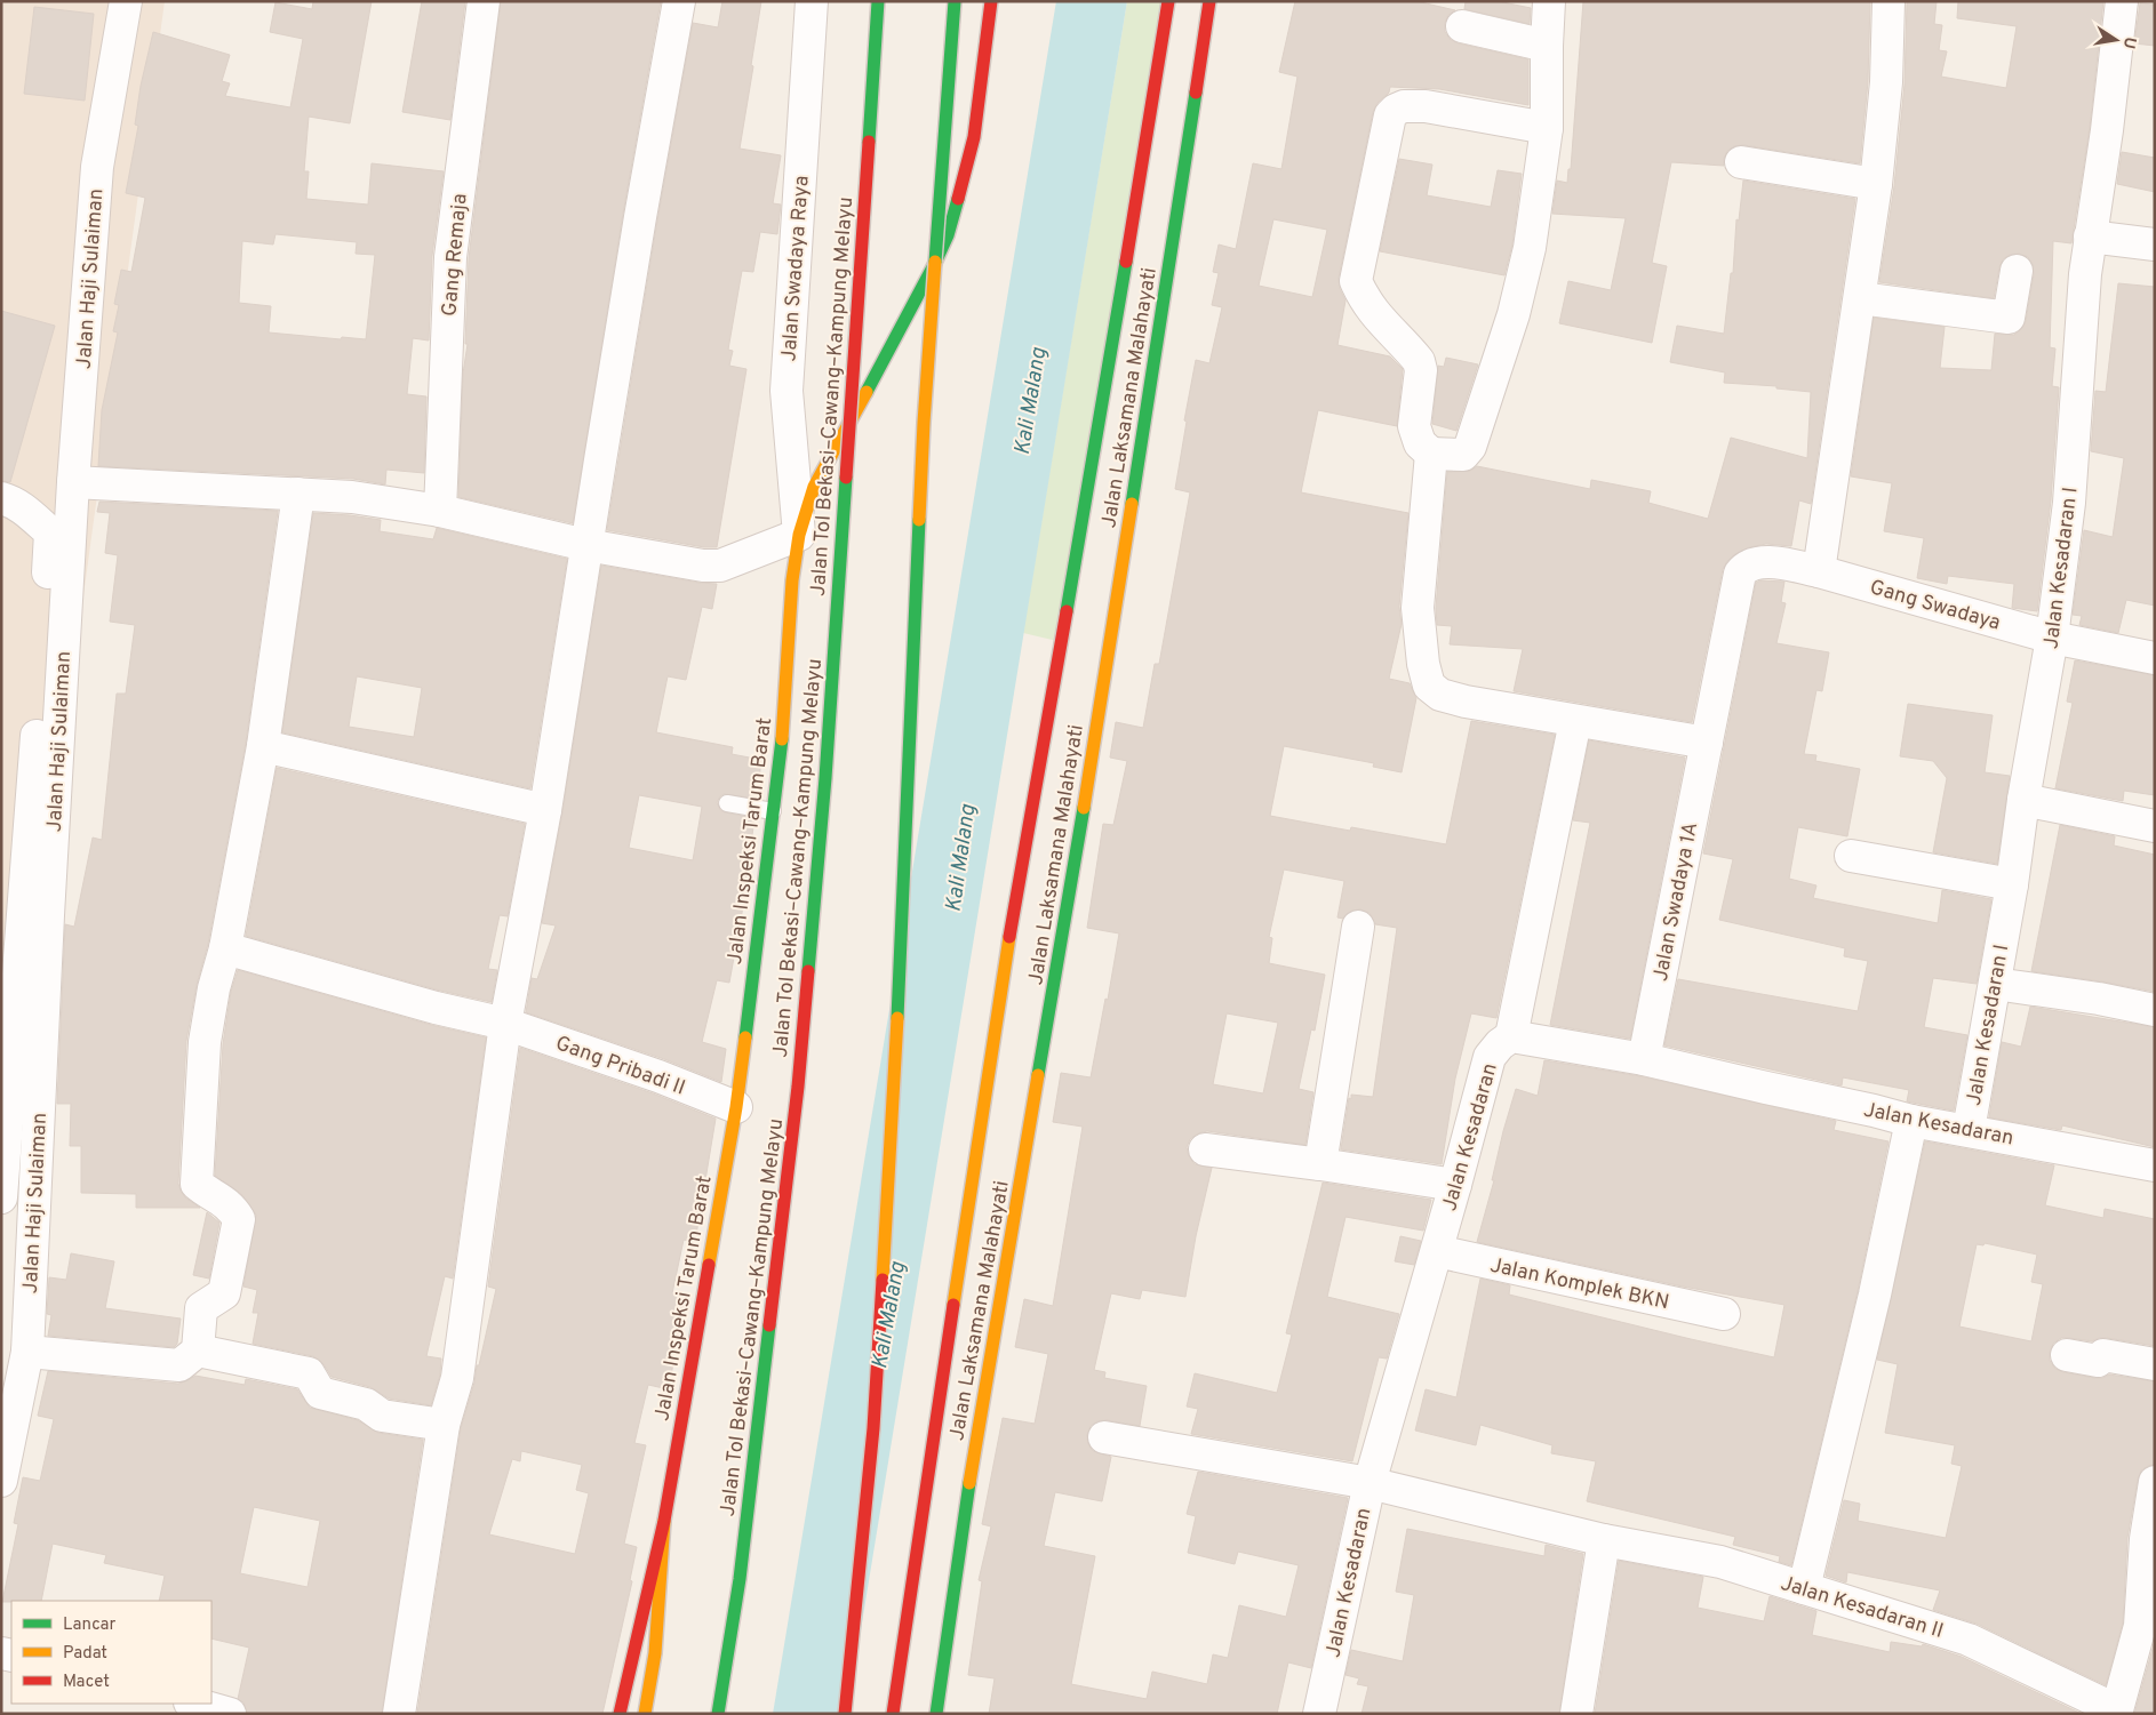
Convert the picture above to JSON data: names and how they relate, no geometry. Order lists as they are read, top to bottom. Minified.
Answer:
{"streets":{"main road":["Jalan Tol Bekasi–Cawang–Kampung Melayu","Jalan Laksamana Malahayati","Jalan Inspeksi Tarum Barat"],"street":["Gang Remaja","Jalan Swadaya Raya","Jalan Haji Sulaiman","Jalan Kesadaran I","Gang Swadaya","Jalan Swadaya 1A","Gang Pribadi II","Jalan Kesadaran","Jalan Komplek BKN","Jalan Kesadaran II"]},"crossings":[["Jalan Swadaya Raya","Jalan Inspeksi Tarum Barat"],["Jalan Kesadaran I","Gang Swadaya"],["Jalan Kesadaran I","Jalan Kesadaran"],["Gang Swadaya","Jalan Swadaya 1A"],["Jalan Inspeksi Tarum Barat","Gang Pribadi II"],["Jalan Swadaya 1A","Jalan Kesadaran"],["Jalan Kesadaran","Jalan Komplek BKN"],["Jalan Kesadaran","Jalan Kesadaran II"]],"water":["Kali Malang"],"legend":["Lancar","Padat","Macet"],"north":"right"}
